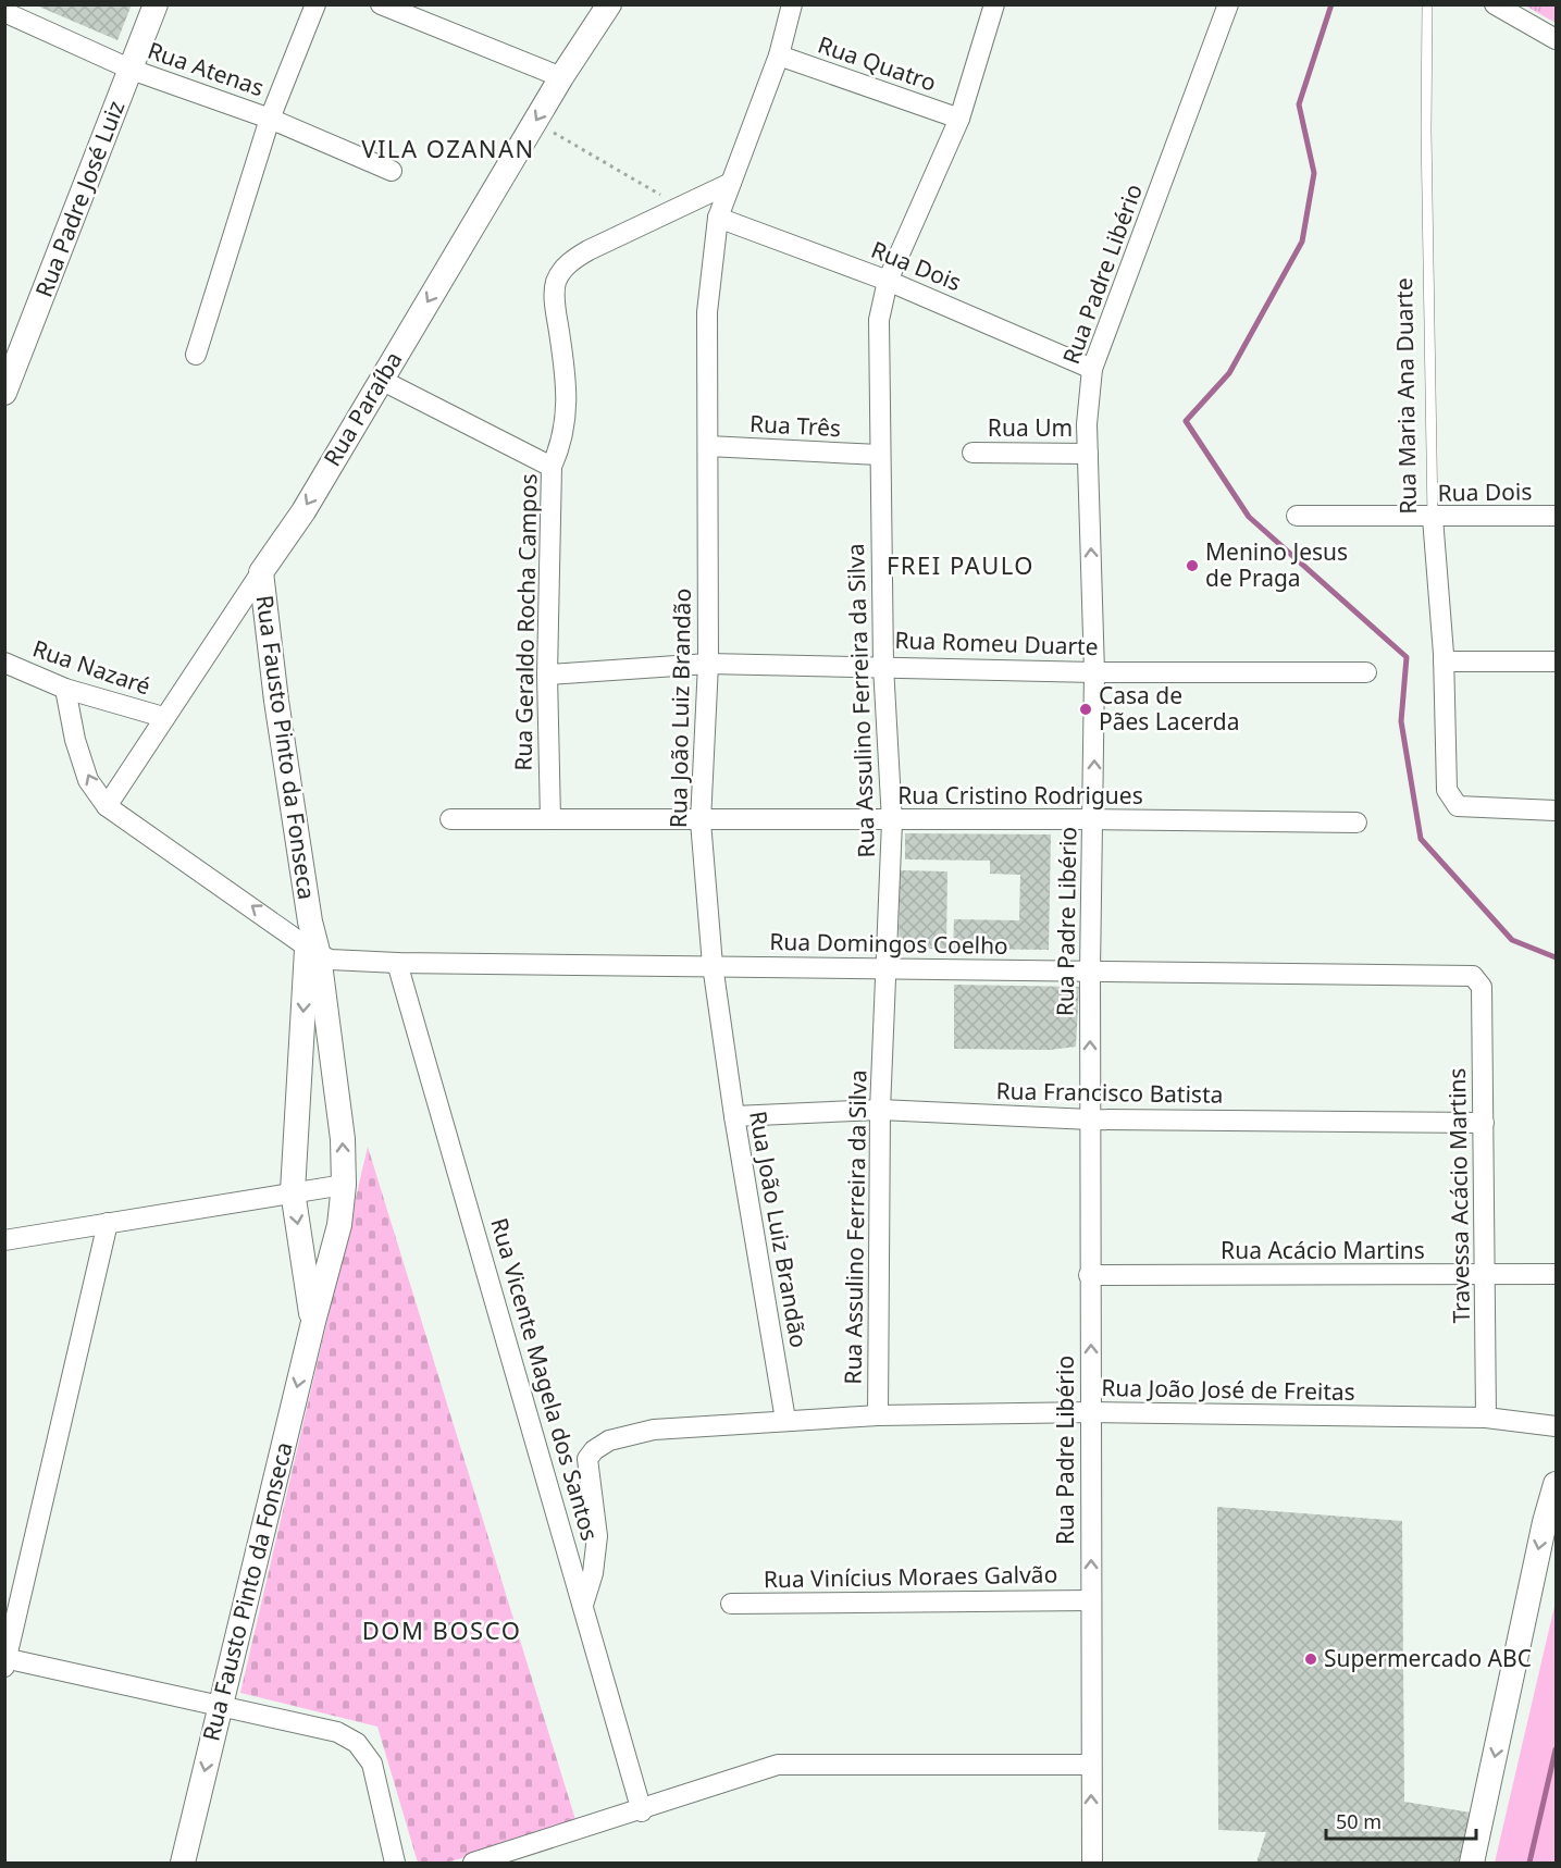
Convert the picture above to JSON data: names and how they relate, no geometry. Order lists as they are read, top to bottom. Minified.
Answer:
{"streets":{"street":["Rua Quatro","Rua Atenas","Rua Padre José Luiz","Rua Dois","Rua Padre Libério","Rua Maria Ana Duarte","Rua Paraíba","Rua Três","Rua Um","Rua Geraldo Rocha Campos","Rua Romeu Duarte","Rua Nazaré","Rua Assulino Ferreira da Silva","Rua João Luiz Brandão","Rua Fausto Pinto da Fonseca","Rua Cristino Rodrigues","Rua Domingos Coelho","Rua Francisco Batista","Travessa Acácio Martins","Rua Acácio Martins","Rua Vicente Magela dos Santos","Rua João José de Freitas","Rua Vinícius Moraes Galvão"]},"crossings":[["Rua Quatro","Rua Assulino Ferreira da Silva"],["Rua Quatro","Rua João Luiz Brandão"],["Rua Atenas","Rua Padre José Luiz"],["Rua Dois","Rua Padre Libério"],["Rua Dois","Rua Maria Ana Duarte"],["Rua Dois","Rua Assulino Ferreira da Silva"],["Rua Dois","Rua João Luiz Brandão"],["Rua Padre Libério","Rua Um"],["Rua Padre Libério","Rua Romeu Duarte"],["Rua Padre Libério","Rua Cristino Rodrigues"],["Rua Padre Libério","Rua Domingos Coelho"],["Rua Padre Libério","Rua Francisco Batista"],["Rua Padre Libério","Rua Acácio Martins"],["Rua Padre Libério","Rua João José de Freitas"],["Rua Padre Libério","Rua Vinícius Moraes Galvão"],["Rua Paraíba","Rua Nazaré"],["Rua Paraíba","Rua Fausto Pinto da Fonseca"],["Rua Três","Rua Assulino Ferreira da Silva"],["Rua Três","Rua João Luiz Brandão"],["Rua Geraldo Rocha Campos","Rua Romeu Duarte"],["Rua Geraldo Rocha Campos","Rua João Luiz Brandão"],["Rua Geraldo Rocha Campos","Rua Cristino Rodrigues"],["Rua Romeu Duarte","Rua Assulino Ferreira da Silva"],["Rua Romeu Duarte","Rua João Luiz Brandão"],["Rua Assulino Ferreira da Silva","Rua Cristino Rodrigues"],["Rua Assulino Ferreira da Silva","Rua Domingos Coelho"],["Rua Assulino Ferreira da Silva","Rua Francisco Batista"],["Rua Assulino Ferreira da Silva","Rua João José de Freitas"],["Rua João Luiz Brandão","Rua Cristino Rodrigues"],["Rua João Luiz Brandão","Rua Domingos Coelho"],["Rua João Luiz Brandão","Rua Francisco Batista"],["Rua João Luiz Brandão","Rua João José de Freitas"],["Rua Fausto Pinto da Fonseca","Rua Domingos Coelho"],["Rua Domingos Coelho","Travessa Acácio Martins"],["Rua Domingos Coelho","Rua Vicente Magela dos Santos"],["Rua Francisco Batista","Travessa Acácio Martins"],["Travessa Acácio Martins","Rua Acácio Martins"],["Travessa Acácio Martins","Rua João José de Freitas"],["Rua Vicente Magela dos Santos","Rua João José de Freitas"]],"one_way":["Rua Padre Libério"],"districts":["VILA OZANAN","FREI PAULO","DOM BOSCO"],"places":["Menino Jesus de Praga","Casa de Pães Lacerda","Supermercado ABC"],"scale_bar":"50 m"}
